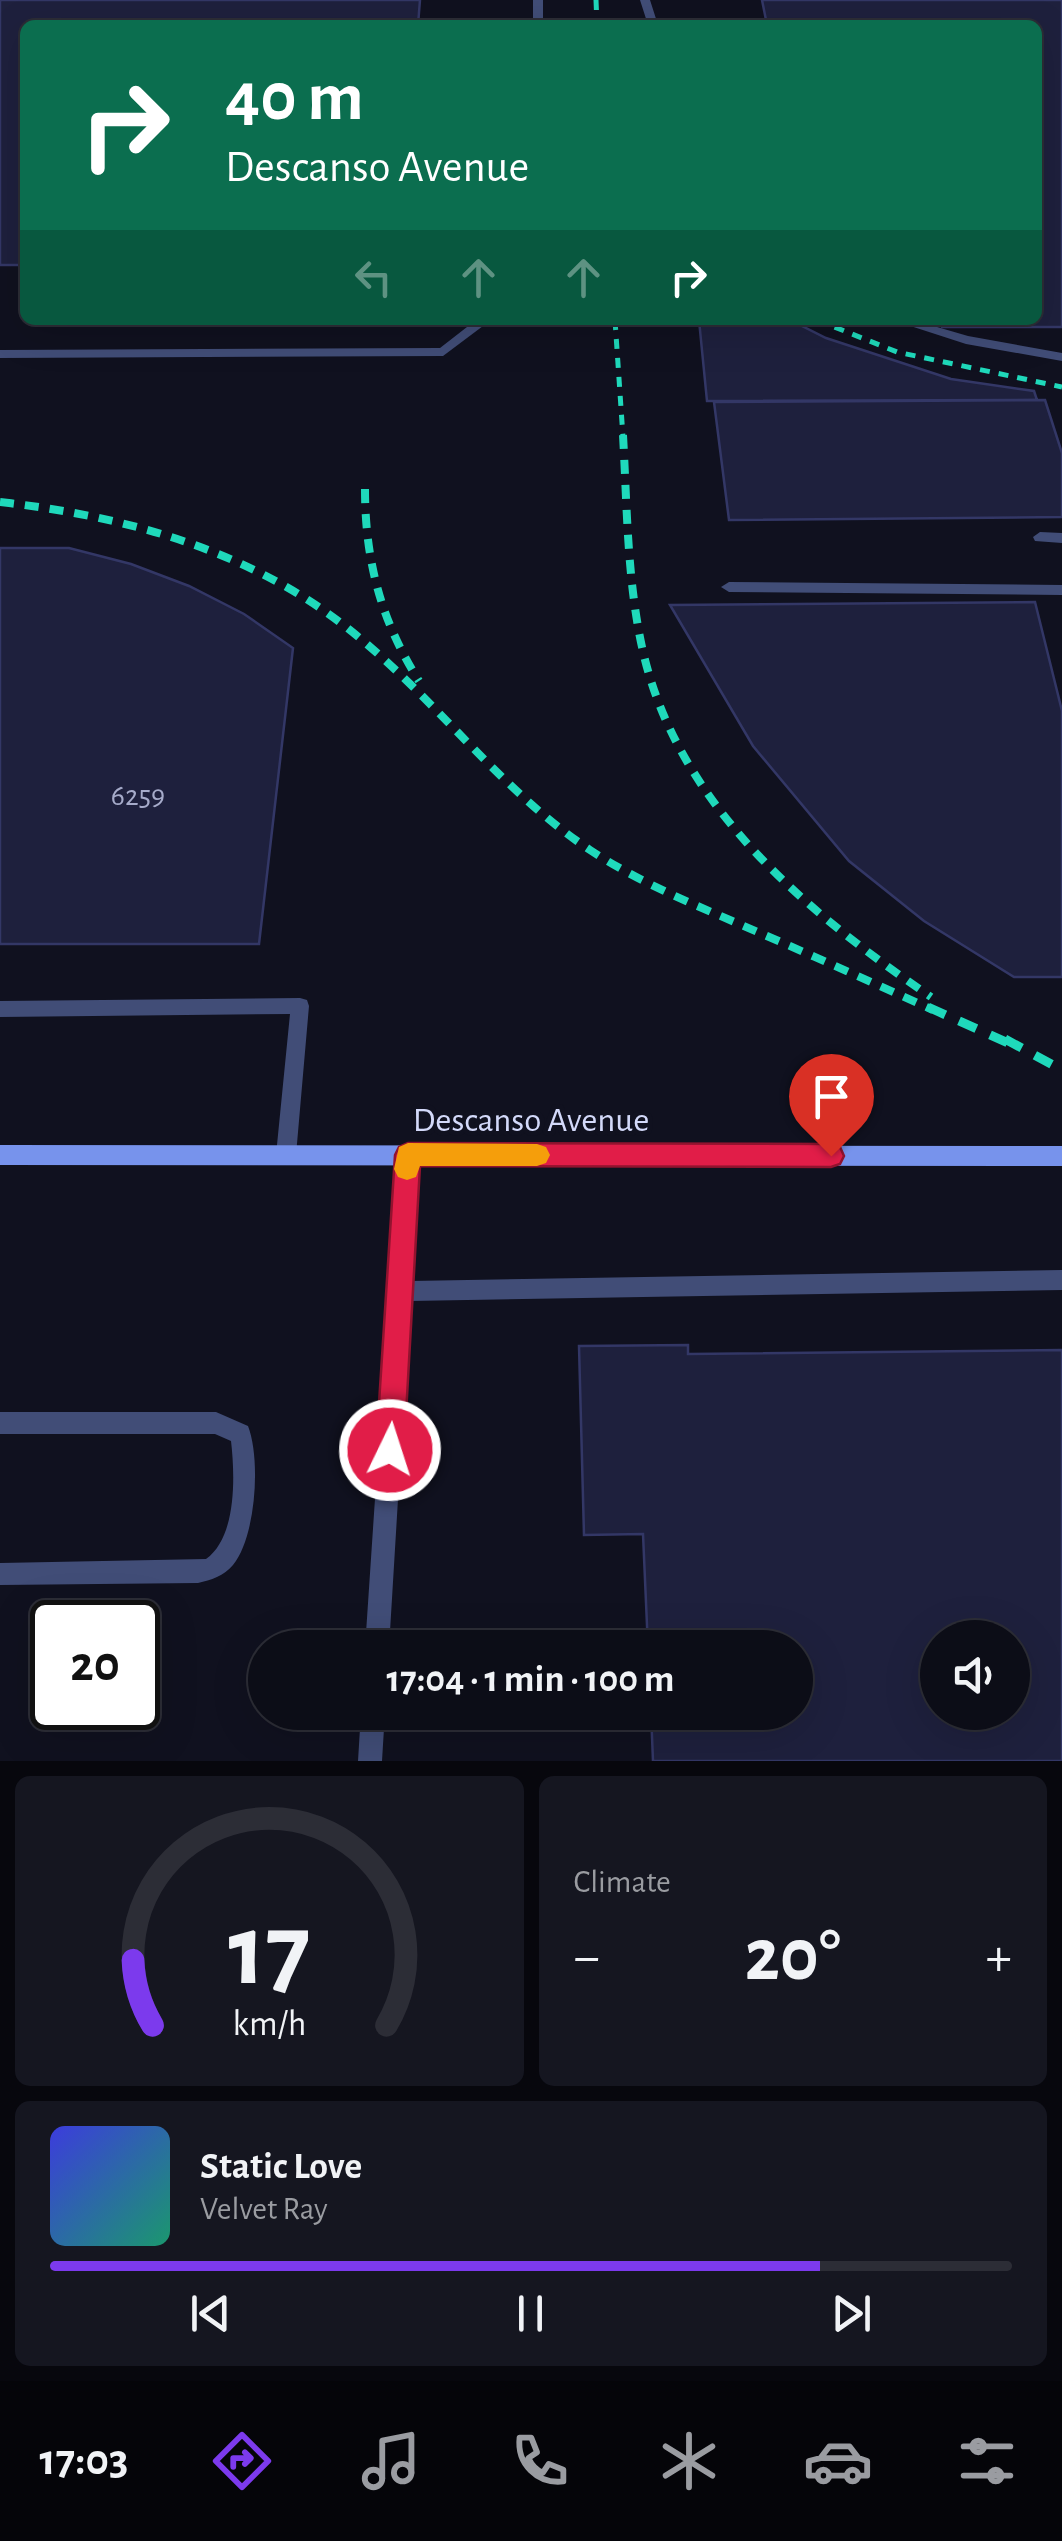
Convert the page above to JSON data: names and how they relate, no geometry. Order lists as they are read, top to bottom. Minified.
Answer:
{"streets":{"street":["Descanso Avenue"]},"house_numbers":["6259"],"page":{"turn":["40 m","Descanso Avenue"],"limit":"20","trip":"17:04 · 1 min · 100 m","tile":"Climate","heat":["−","20°","+"],"song":["Static Love","Velvet Ray"],"tabs":"17:03","gauge":["17","km/h"]}}
